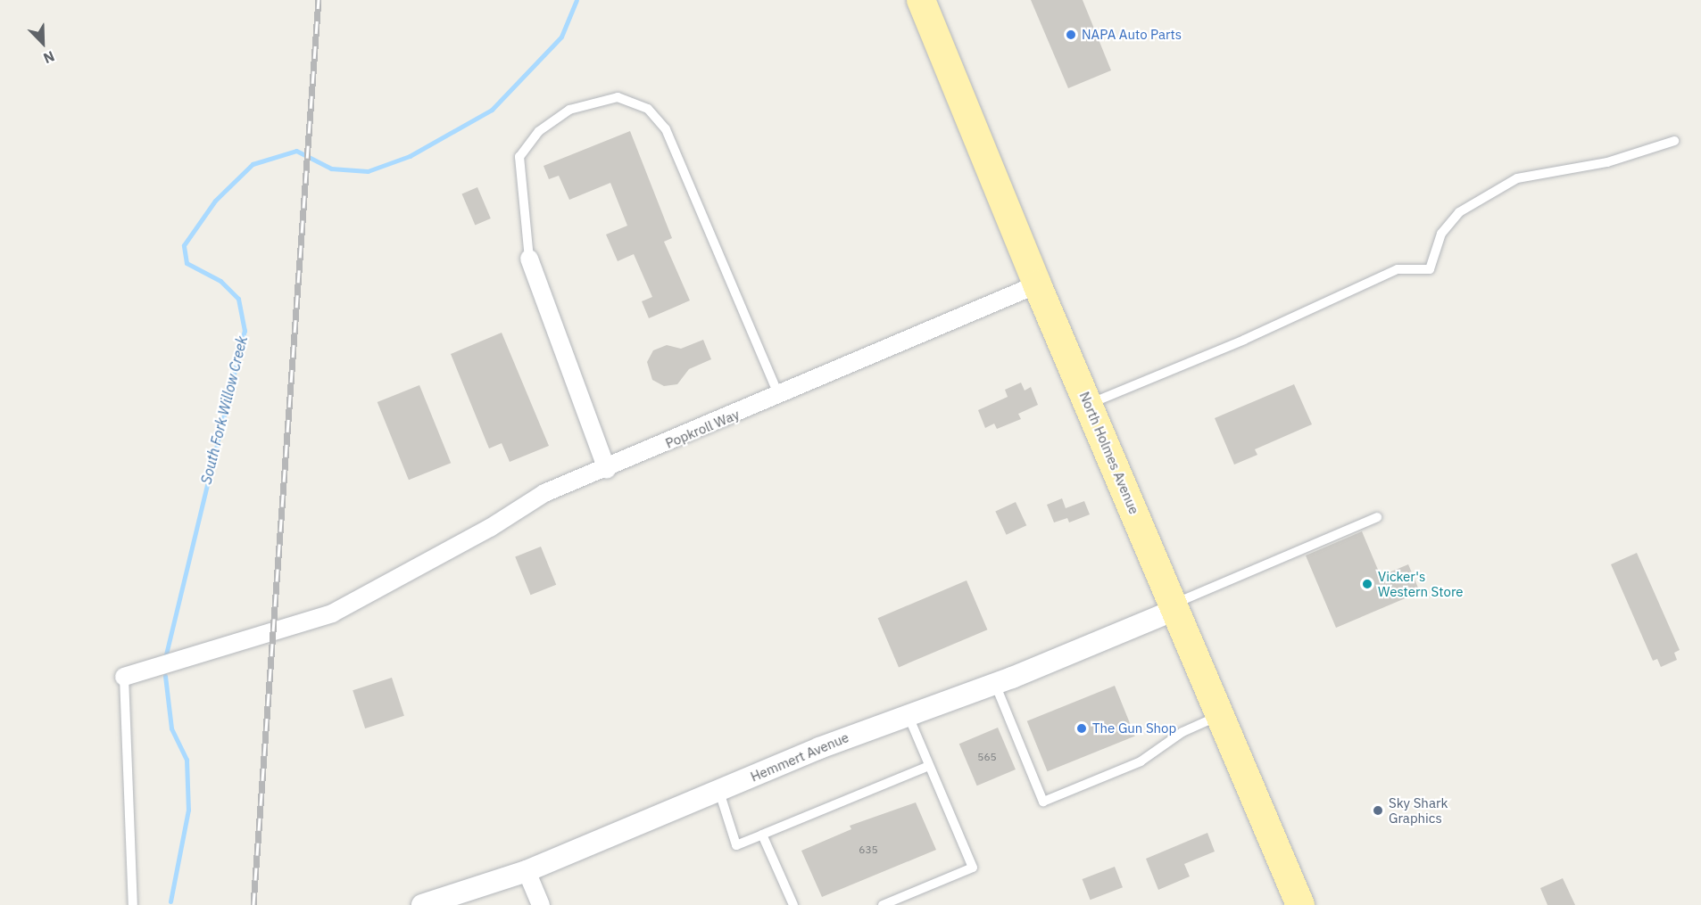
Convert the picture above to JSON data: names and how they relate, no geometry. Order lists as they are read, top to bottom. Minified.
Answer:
{"streets":{"main road":["North Holmes Avenue"],"street":["Popkroll Way","Hemmert Avenue"]},"crossings":[["Popkroll Way","North Holmes Avenue"],["North Holmes Avenue","Hemmert Avenue"]],"water":["South Fork Willow Creek"],"places":["NAPA Auto Parts","Vicker's Western Store","The Gun Shop","Sky Shark Graphics"],"house_numbers":["565","635"],"north":"bottom right"}
